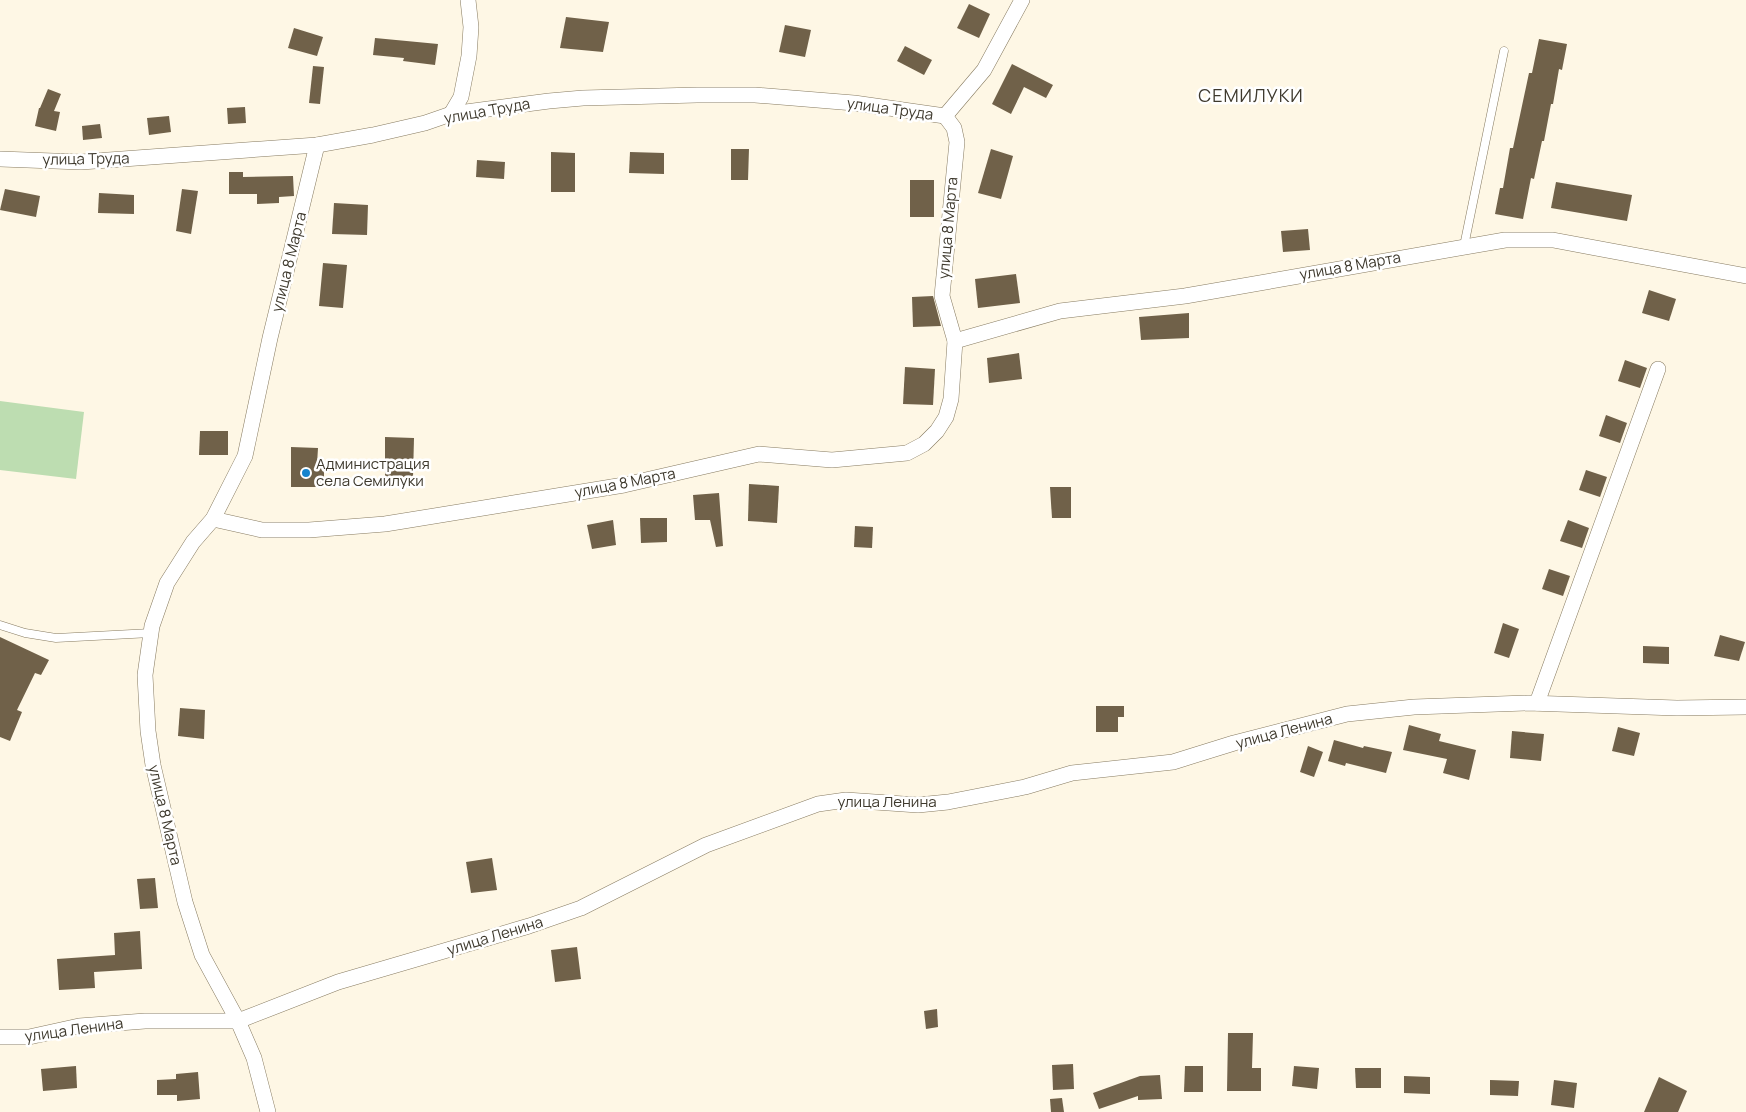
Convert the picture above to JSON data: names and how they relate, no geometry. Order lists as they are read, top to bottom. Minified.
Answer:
{"streets":{"street":["улица Труда","улица 8 Марта","улица Ленина"]},"crossings":[["улица Труда","улица 8 Марта"],["улица 8 Марта","улица Ленина"]],"districts":["СЕМИЛУКИ"],"places":["Администрация села Семилуки"]}
